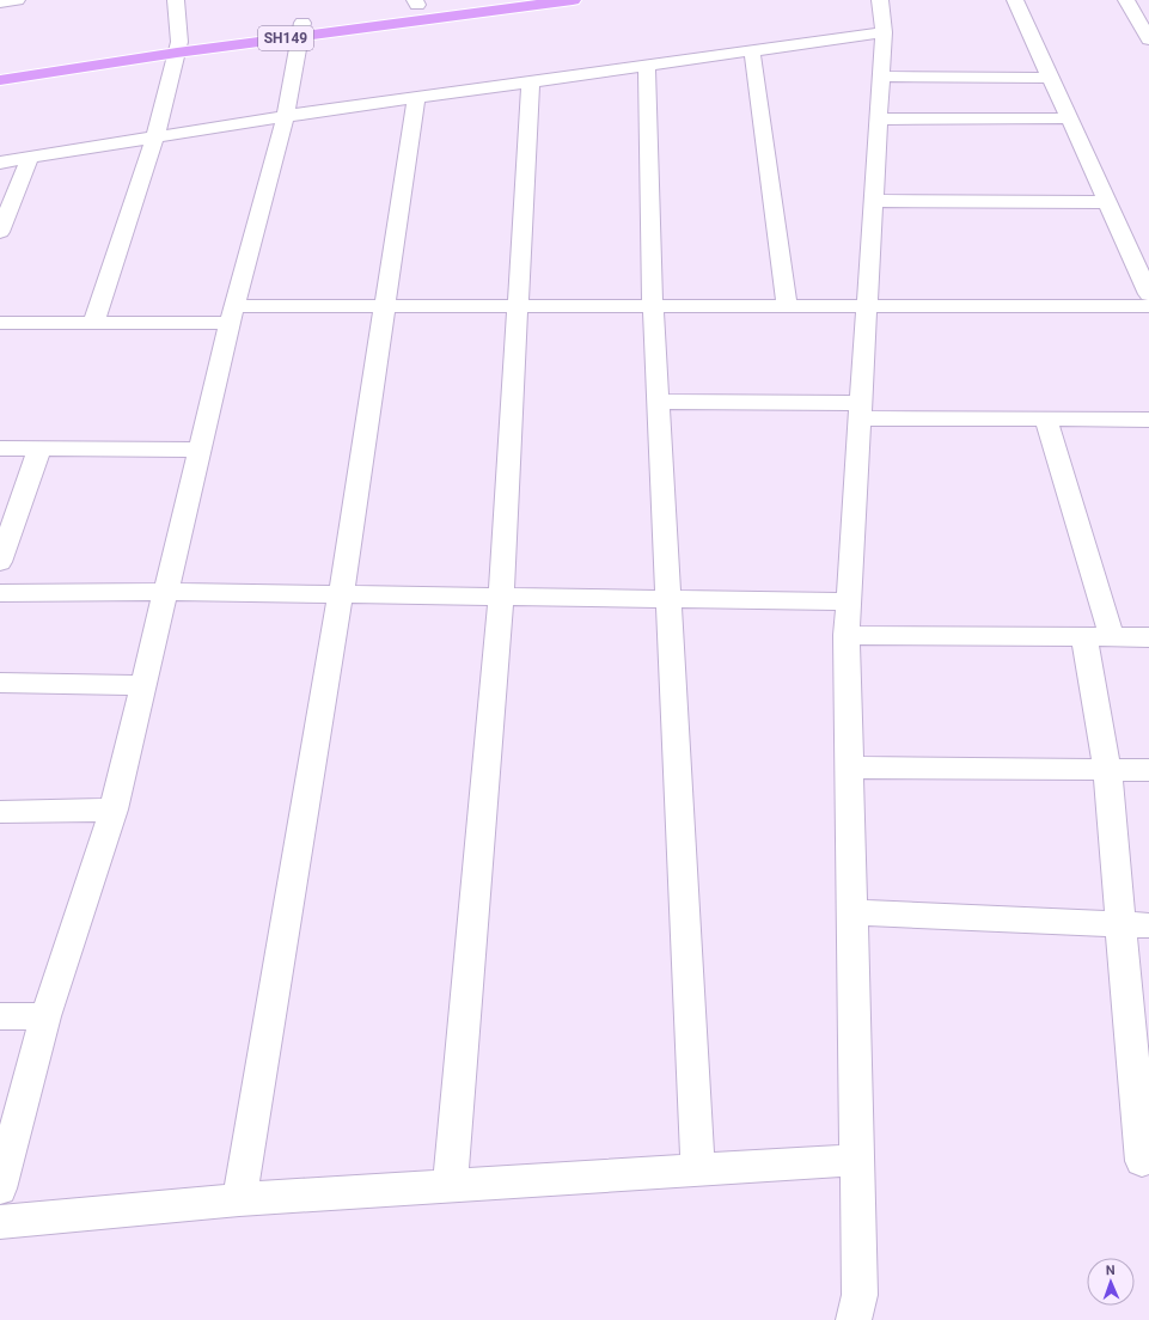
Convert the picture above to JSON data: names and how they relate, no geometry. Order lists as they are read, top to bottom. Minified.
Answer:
{"streets":{"main road":["SH149"]},"north":"top"}
